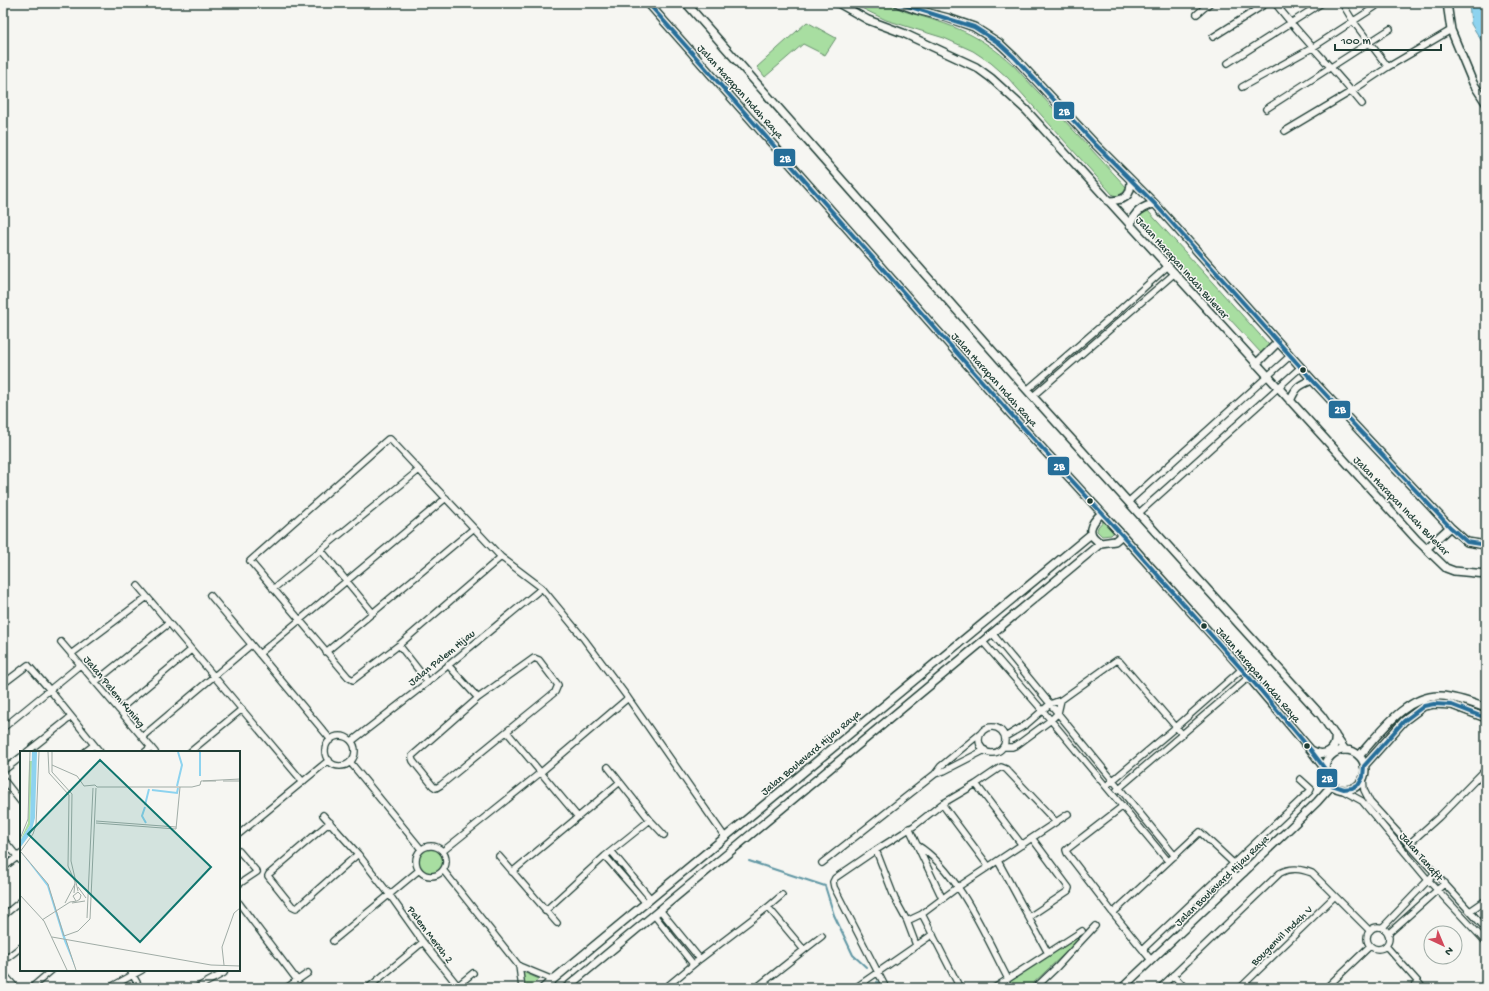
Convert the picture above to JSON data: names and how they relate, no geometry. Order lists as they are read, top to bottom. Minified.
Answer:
{"streets":{"street":["Jalan Harapan Indah Raya","Jalan Harapan Indah Bulevar","Jalan Palem Hijau","Jalan Palem Kuning","Jalan Boulevard Hijau Raya","Jalan Tanafit","Palem Merah 2","Bougenvil Indah V"]},"crossings":[["Jalan Harapan Indah Raya","Jalan Boulevard Hijau Raya"],["Jalan Harapan Indah Raya","Jalan Tanafit"],["Jalan Boulevard Hijau Raya","Jalan Tanafit"]],"lines":["transit line 2B"],"scale_bar":"100 m","north":"bottom right"}
